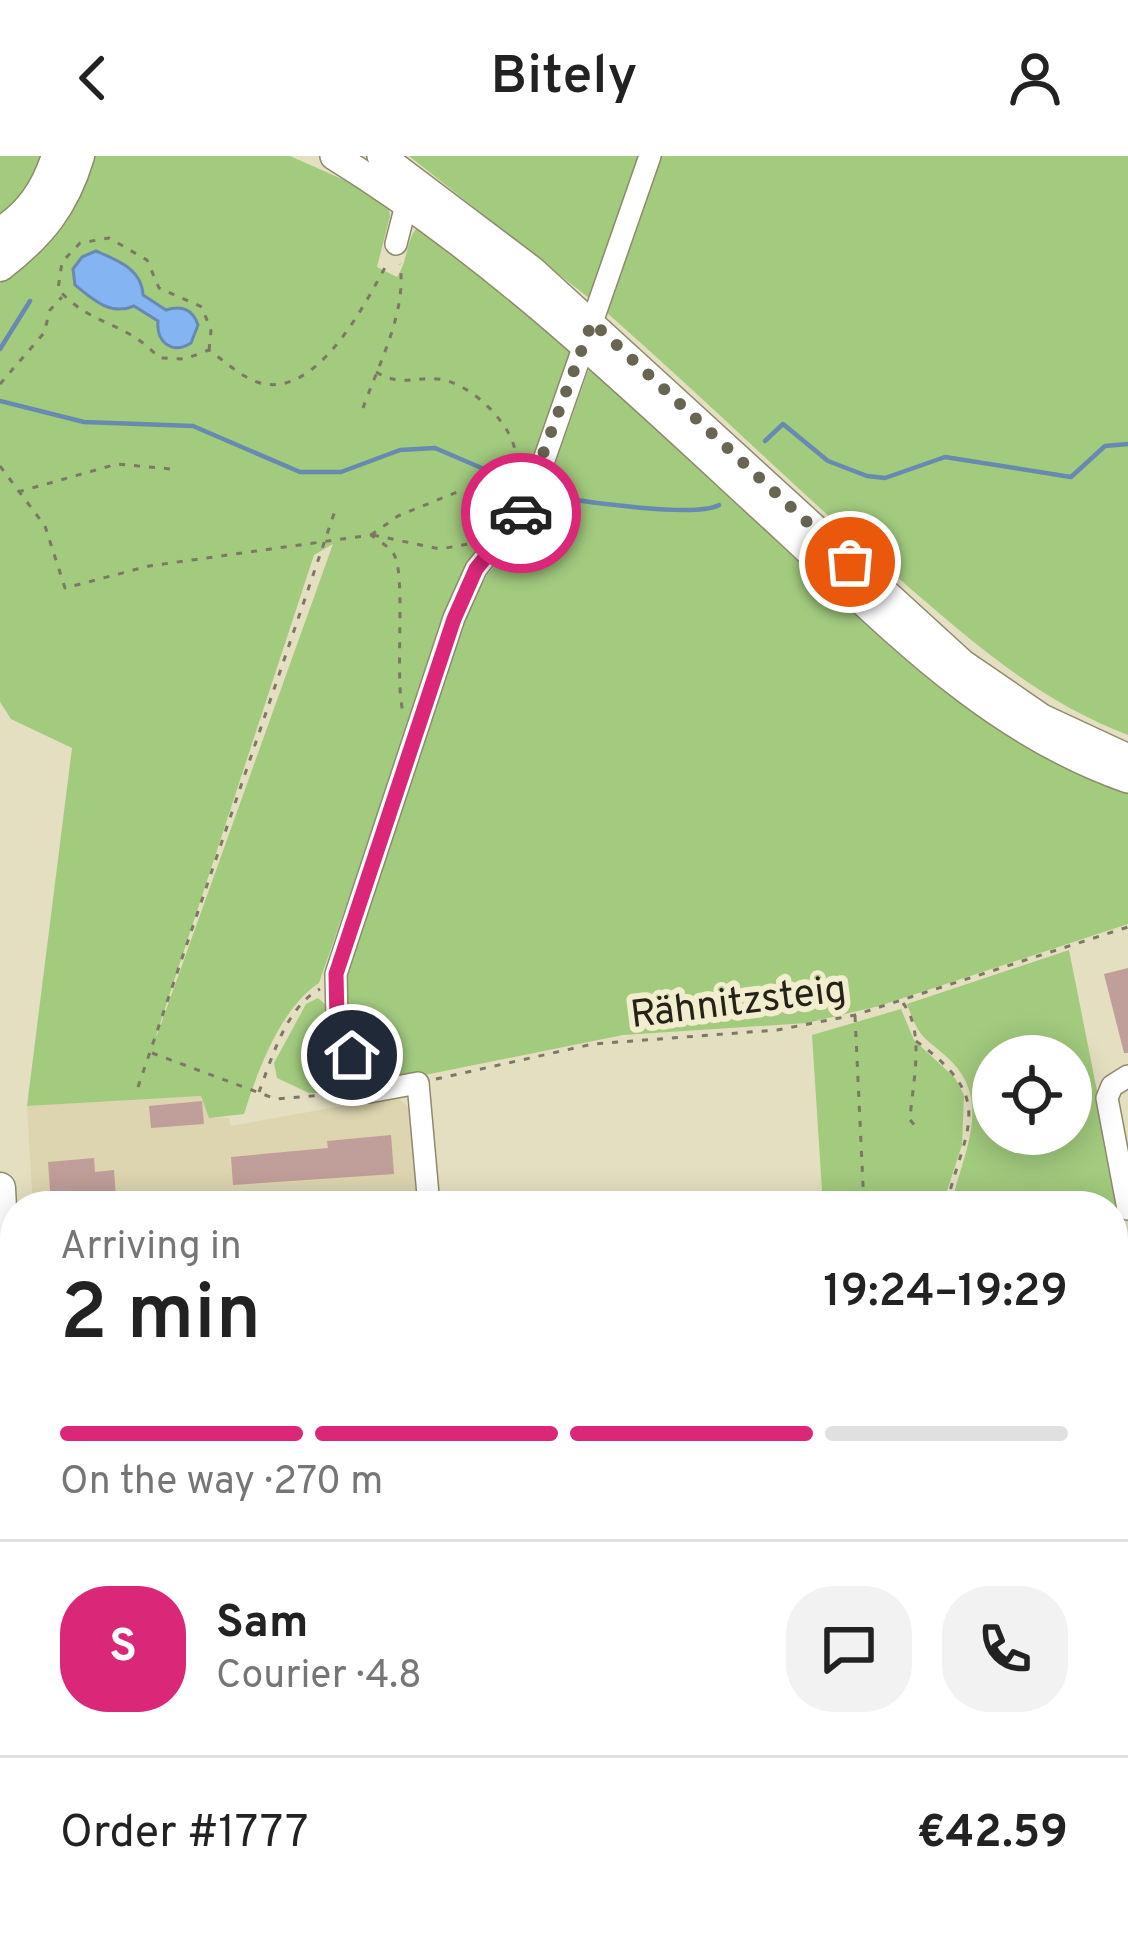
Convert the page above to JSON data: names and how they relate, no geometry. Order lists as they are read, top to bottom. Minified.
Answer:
{"streets":{"path":["Rähnitzsteig"]},"page":{"header":"Bitely","heading":["2 min","Arriving in","19:24–19:29"],"panel":["Sam","Courier · 4.8","Order #1777","€42.59"],"bar":"On the way · 270 m","round":"S"}}
